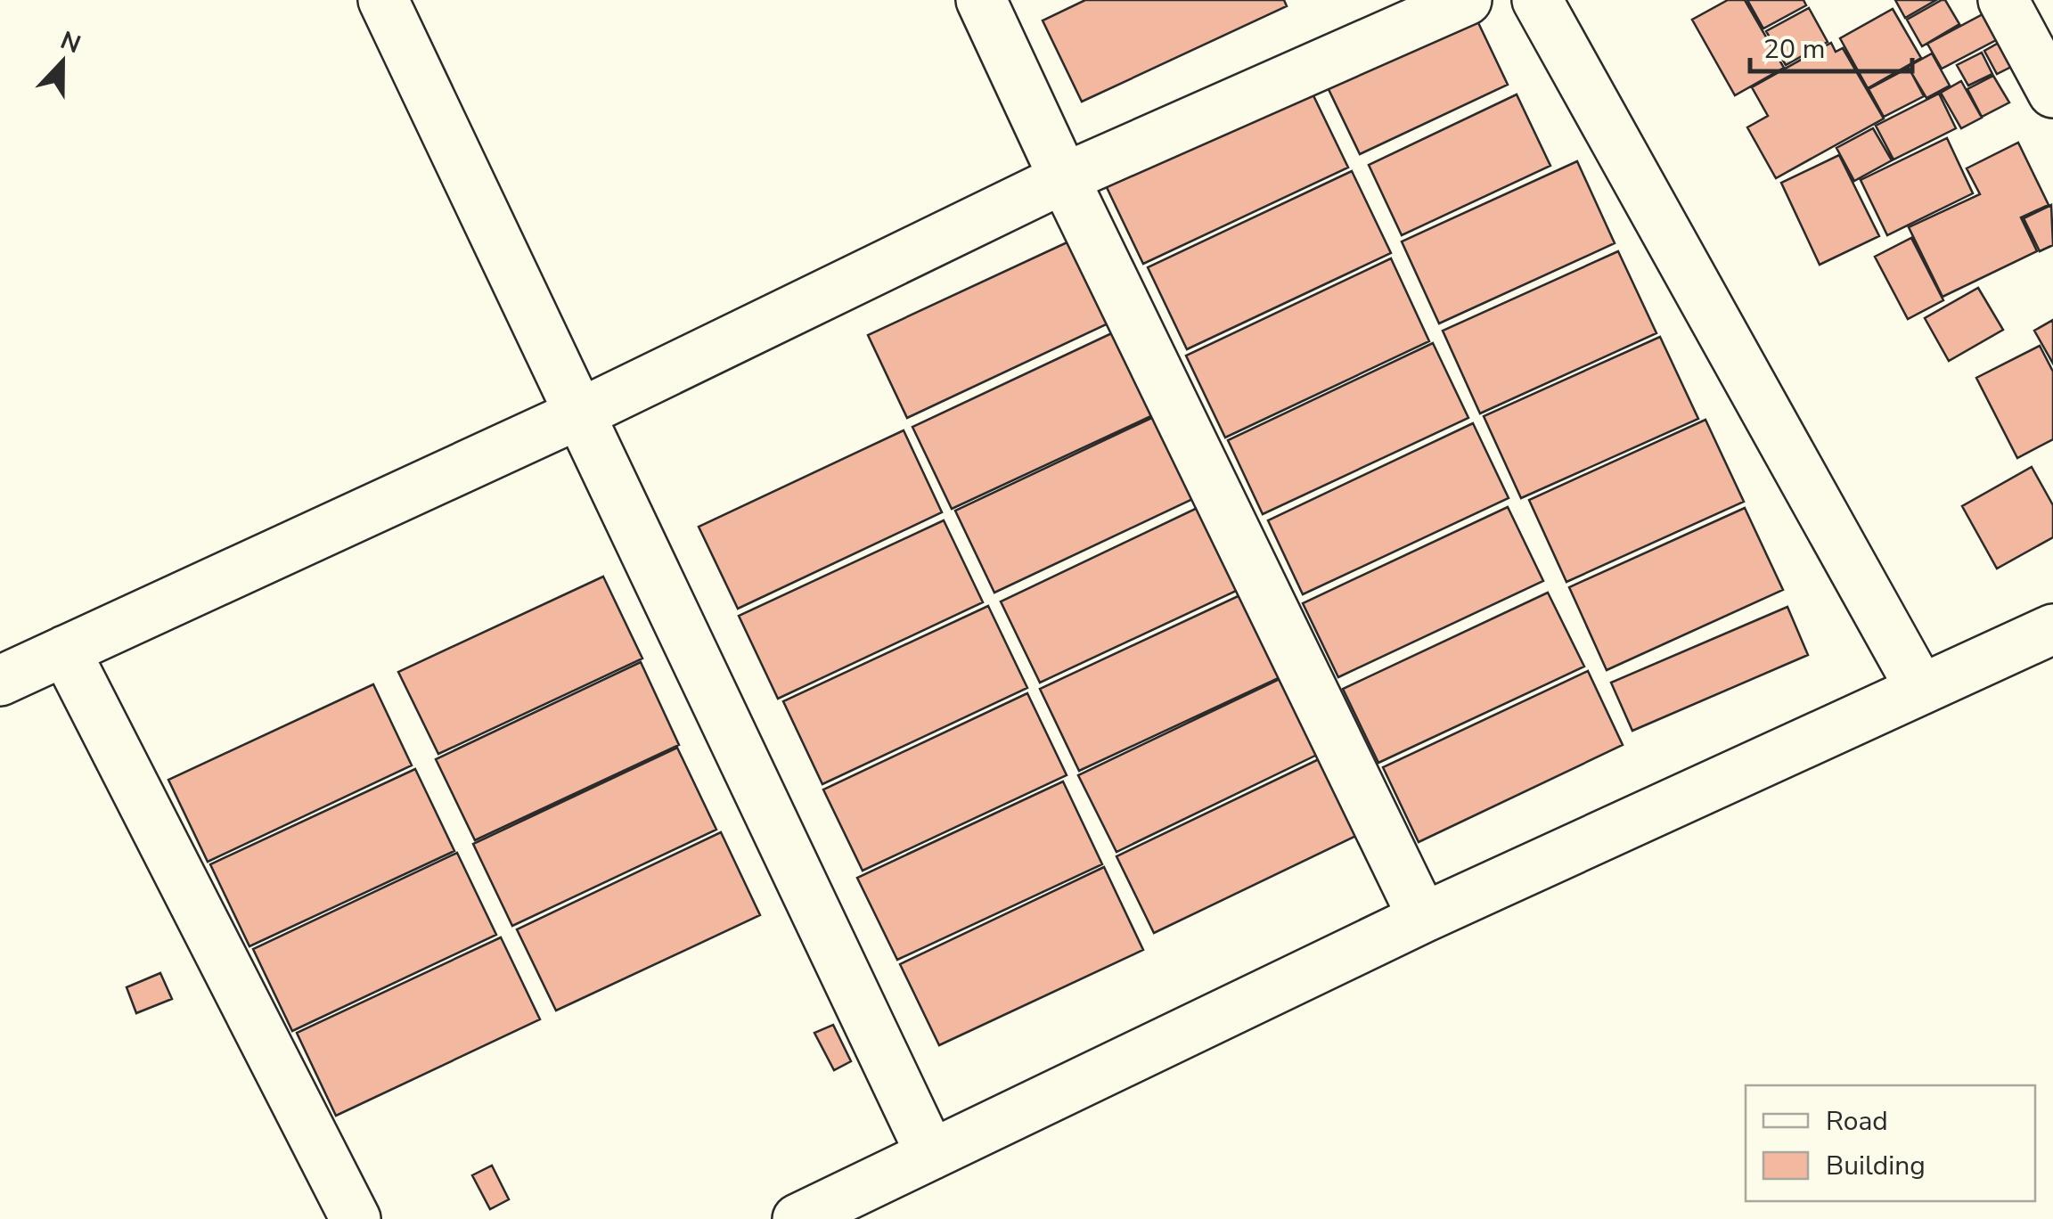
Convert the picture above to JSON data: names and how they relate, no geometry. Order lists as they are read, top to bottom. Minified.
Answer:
{"legend":["Road","Building"],"scale_bar":"20 m","north":"top"}
